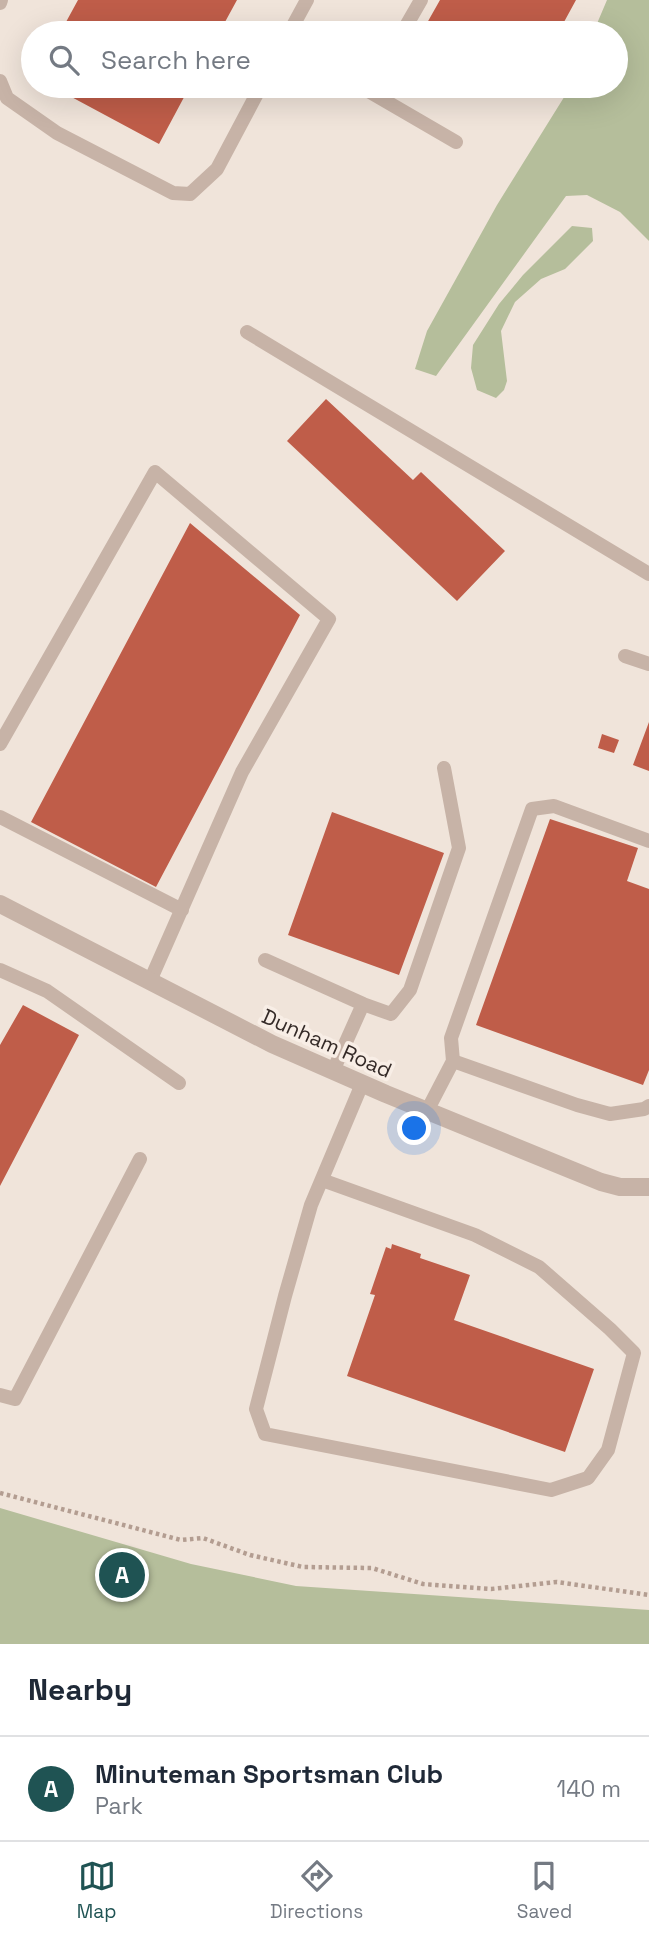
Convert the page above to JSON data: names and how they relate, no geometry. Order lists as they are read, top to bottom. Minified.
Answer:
{"streets":{"street":["Dunham Road"]},"page":{"search":"Search here","pins":"A","heading":"Nearby","list":[{"mark":"A","name":"Minuteman Sportsman Club","note":"Park","value":"140 m"}],"nav":["Map","Directions","Saved"]}}
